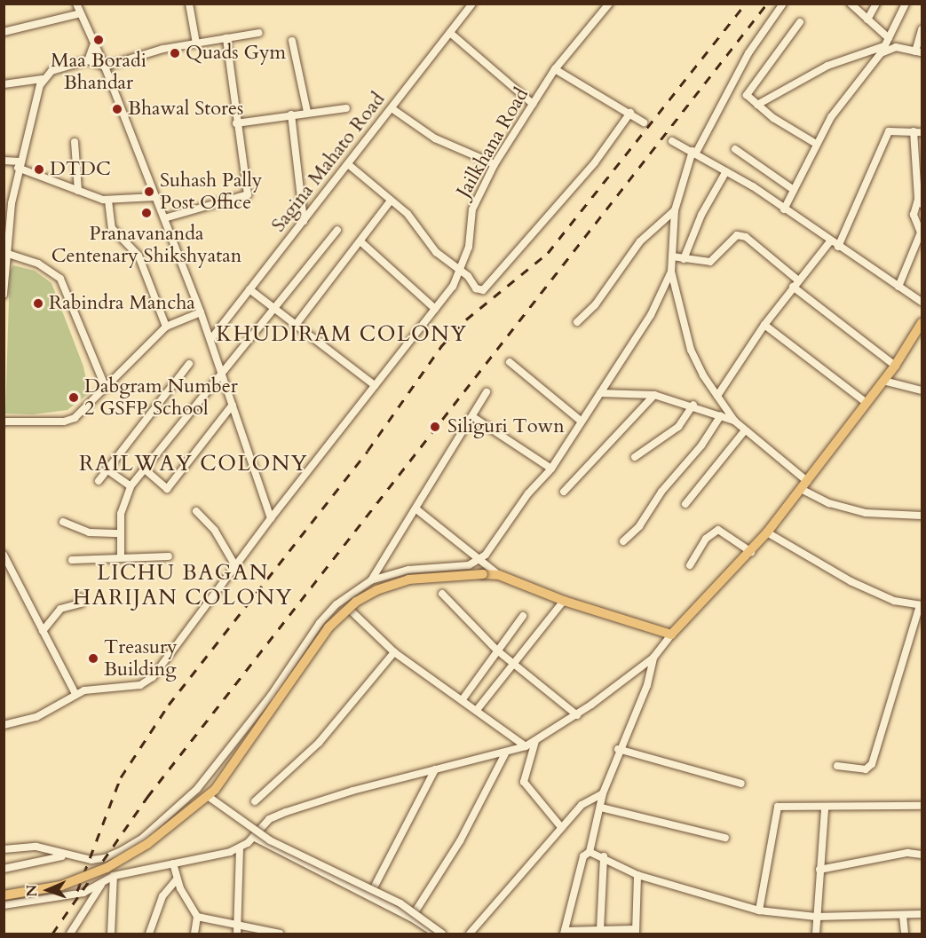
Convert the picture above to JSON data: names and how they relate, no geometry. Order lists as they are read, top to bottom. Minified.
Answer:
{"streets":{"street":["Jailkhana Road","Sagina Mahato Road"]},"districts":["KHUDIRAM COLONY","RAILWAY COLONY","LICHU BAGAN HARIJAN COLONY"],"places":["Maa Boradi Bhandar","Quads Gym","Bhawal Stores","DTDC","Suhash Pally Post Office","Pranavananda Centenary Shikshyatan","Rabindra Mancha","Dabgram Number 2 GSFP School","Siliguri Town","Treasury Building"],"north":"left"}
